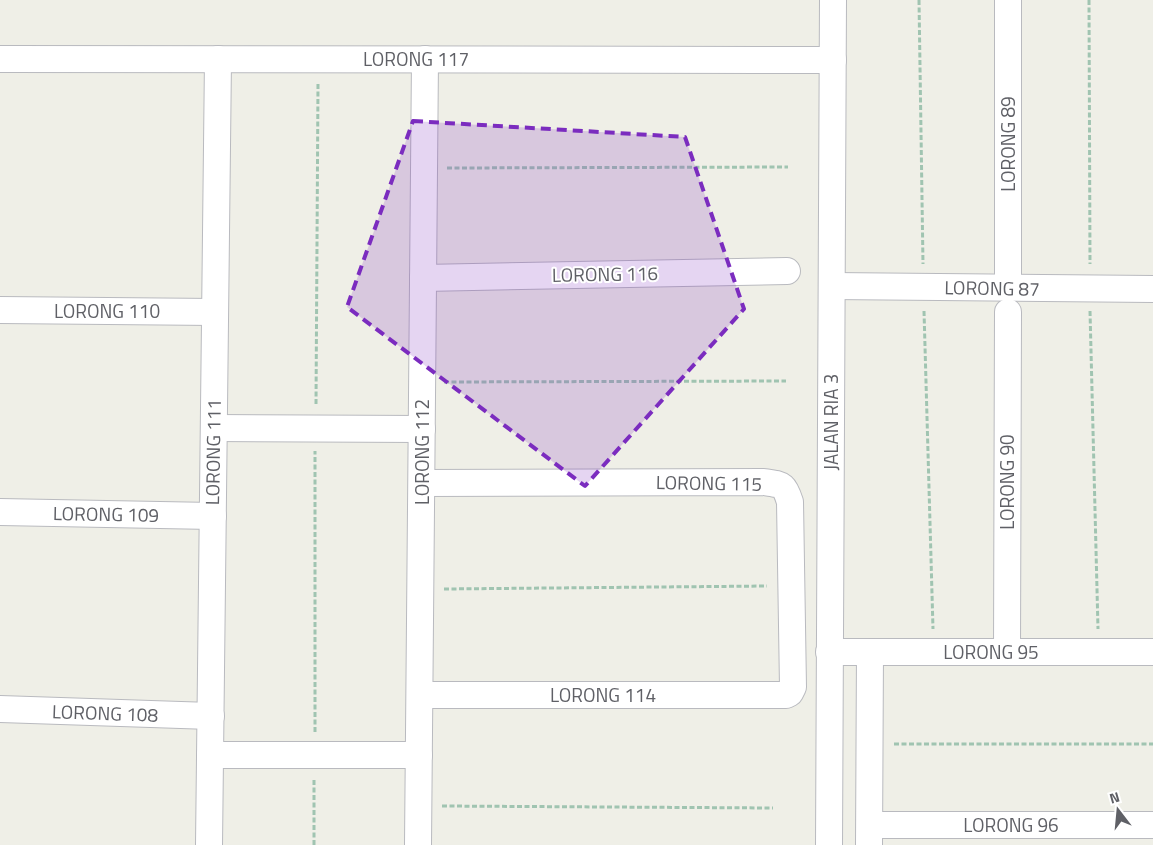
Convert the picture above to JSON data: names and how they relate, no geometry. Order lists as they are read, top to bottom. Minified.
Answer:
{"streets":{"street":["LORONG 117","LORONG 89","LORONG 116","LORONG 87","LORONG 110","JALAN RIA 3","LORONG 111","LORONG 112","LORONG 90","LORONG 115","LORONG 109","LORONG 95","LORONG 114","LORONG 108","LORONG 96"]},"crossings":[["LORONG 117","JALAN RIA 3"],["LORONG 117","LORONG 111"],["LORONG 117","LORONG 112"],["LORONG 89","LORONG 87"],["LORONG 89","LORONG 90"],["LORONG 116","LORONG 112"],["LORONG 87","JALAN RIA 3"],["LORONG 87","LORONG 90"],["LORONG 110","LORONG 111"],["JALAN RIA 3","LORONG 95"],["LORONG 111","LORONG 109"],["LORONG 111","LORONG 108"],["LORONG 112","LORONG 115"],["LORONG 112","LORONG 114"],["LORONG 90","LORONG 95"],["LORONG 115","LORONG 114"]],"north":"top"}
